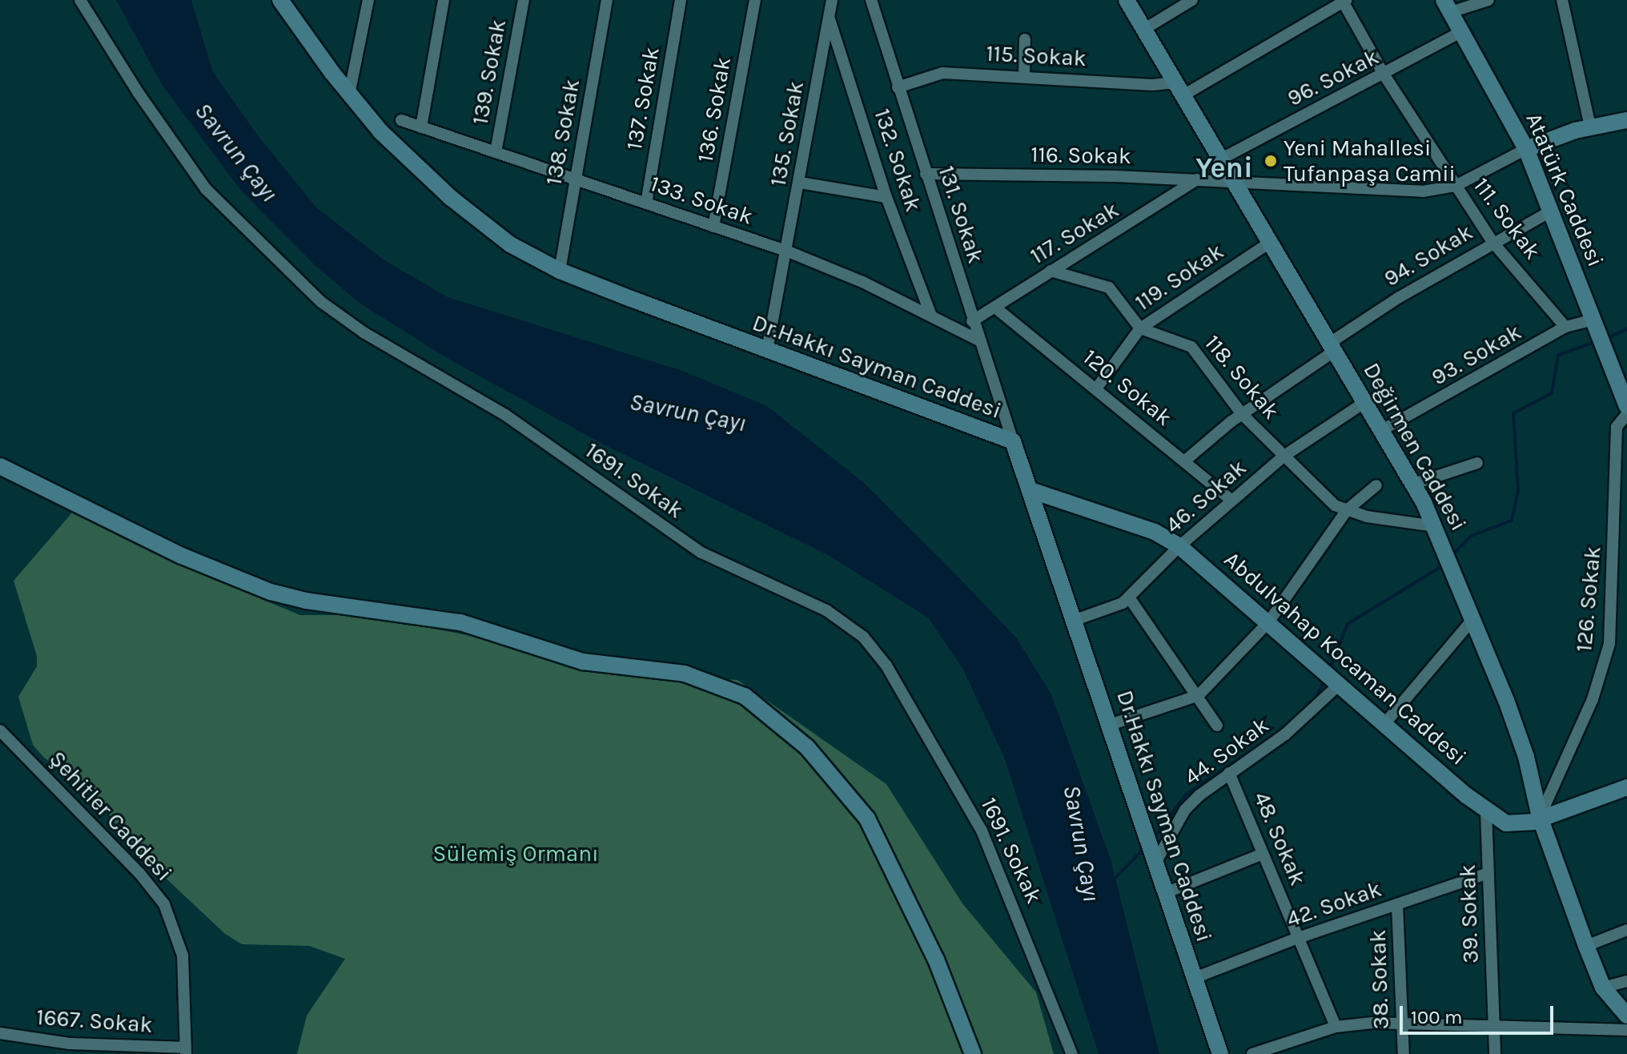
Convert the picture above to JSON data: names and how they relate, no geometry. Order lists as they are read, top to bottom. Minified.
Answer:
{"streets":{"street":["115. Sokak","139. Sokak","96. Sokak","137. Sokak","136. Sokak","138. Sokak","135. Sokak","116. Sokak","132. Sokak","Atatürk Caddesi","133. Sokak","131. Sokak","111. Sokak","117. Sokak","94. Sokak","119. Sokak","93. Sokak","Dr.Hakkı Sayman Caddesi","118. Sokak","120. Sokak","Değirmen Caddesi","1691. Sokak","46. Sokak","126. Sokak","Abdulvahap Kocaman Caddesi","44. Sokak","Şehitler Caddesi","48. Sokak","42. Sokak","39. Sokak","38. Sokak","1667. Sokak"]},"crossings":[["115. Sokak","131. Sokak"],["115. Sokak","Değirmen Caddesi"],["139. Sokak","133. Sokak"],["96. Sokak","Atatürk Caddesi"],["96. Sokak","111. Sokak"],["96. Sokak","Değirmen Caddesi"],["137. Sokak","133. Sokak"],["136. Sokak","133. Sokak"],["138. Sokak","133. Sokak"],["138. Sokak","Dr.Hakkı Sayman Caddesi"],["135. Sokak","132. Sokak"],["135. Sokak","133. Sokak"],["135. Sokak","Dr.Hakkı Sayman Caddesi"],["116. Sokak","Atatürk Caddesi"],["116. Sokak","131. Sokak"],["116. Sokak","111. Sokak"],["116. Sokak","117. Sokak"],["116. Sokak","Değirmen Caddesi"],["132. Sokak","133. Sokak"],["Atatürk Caddesi","94. Sokak"],["Atatürk Caddesi","93. Sokak"],["133. Sokak","131. Sokak"],["131. Sokak","117. Sokak"],["131. Sokak","Dr.Hakkı Sayman Caddesi"],["111. Sokak","94. Sokak"],["111. Sokak","93. Sokak"],["117. Sokak","120. Sokak"],["94. Sokak","118. Sokak"],["94. Sokak","120. Sokak"],["94. Sokak","Değirmen Caddesi"],["119. Sokak","118. Sokak"],["119. Sokak","120. Sokak"],["119. Sokak","Değirmen Caddesi"],["93. Sokak","Değirmen Caddesi"],["Dr.Hakkı Sayman Caddesi","46. Sokak"],["Dr.Hakkı Sayman Caddesi","Abdulvahap Kocaman Caddesi"],["Dr.Hakkı Sayman Caddesi","44. Sokak"],["Dr.Hakkı Sayman Caddesi","42. Sokak"],["118. Sokak","Değirmen Caddesi"],["118. Sokak","46. Sokak"],["120. Sokak","46. Sokak"],["Değirmen Caddesi","46. Sokak"],["Değirmen Caddesi","126. Sokak"],["Değirmen Caddesi","Abdulvahap Kocaman Caddesi"],["46. Sokak","Abdulvahap Kocaman Caddesi"],["126. Sokak","Abdulvahap Kocaman Caddesi"],["Abdulvahap Kocaman Caddesi","44. Sokak"],["Abdulvahap Kocaman Caddesi","39. Sokak"],["44. Sokak","48. Sokak"],["Şehitler Caddesi","1667. Sokak"],["48. Sokak","42. Sokak"],["42. Sokak","39. Sokak"],["42. Sokak","38. Sokak"]],"districts":["Yeni"],"water":["Savrun Çayı"],"parks":["Sülemiş Ormanı"],"places":["Yeni Mahallesi Tufanpaşa Camii"],"scale_bar":"100 m"}
